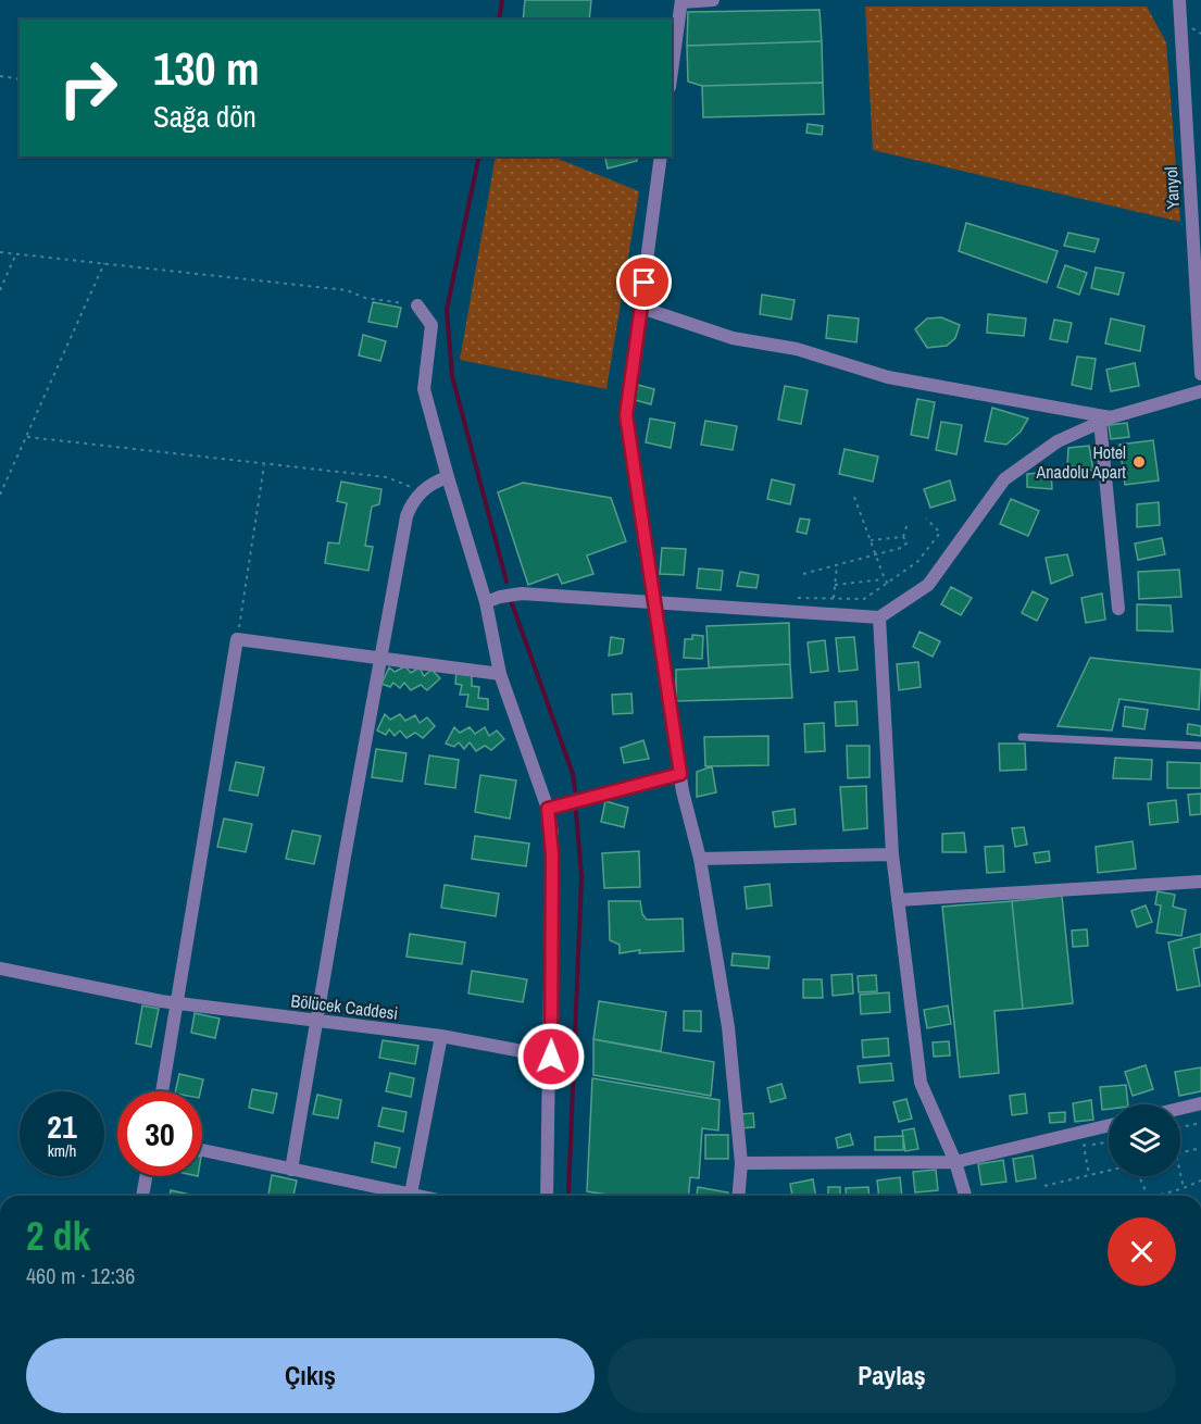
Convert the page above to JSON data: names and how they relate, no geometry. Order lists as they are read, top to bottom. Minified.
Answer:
{"streets":{"street":["Yanyol","Bölücek Caddesi"]},"places":["Hotel Anadolu Apart"],"page":{"turn":["130 m","Sağa dön"],"speed":"21 km/h","limit":"30","heading":["2 dk","460 m · 12:36"],"buttons":["Çıkış","Paylaş"]}}
